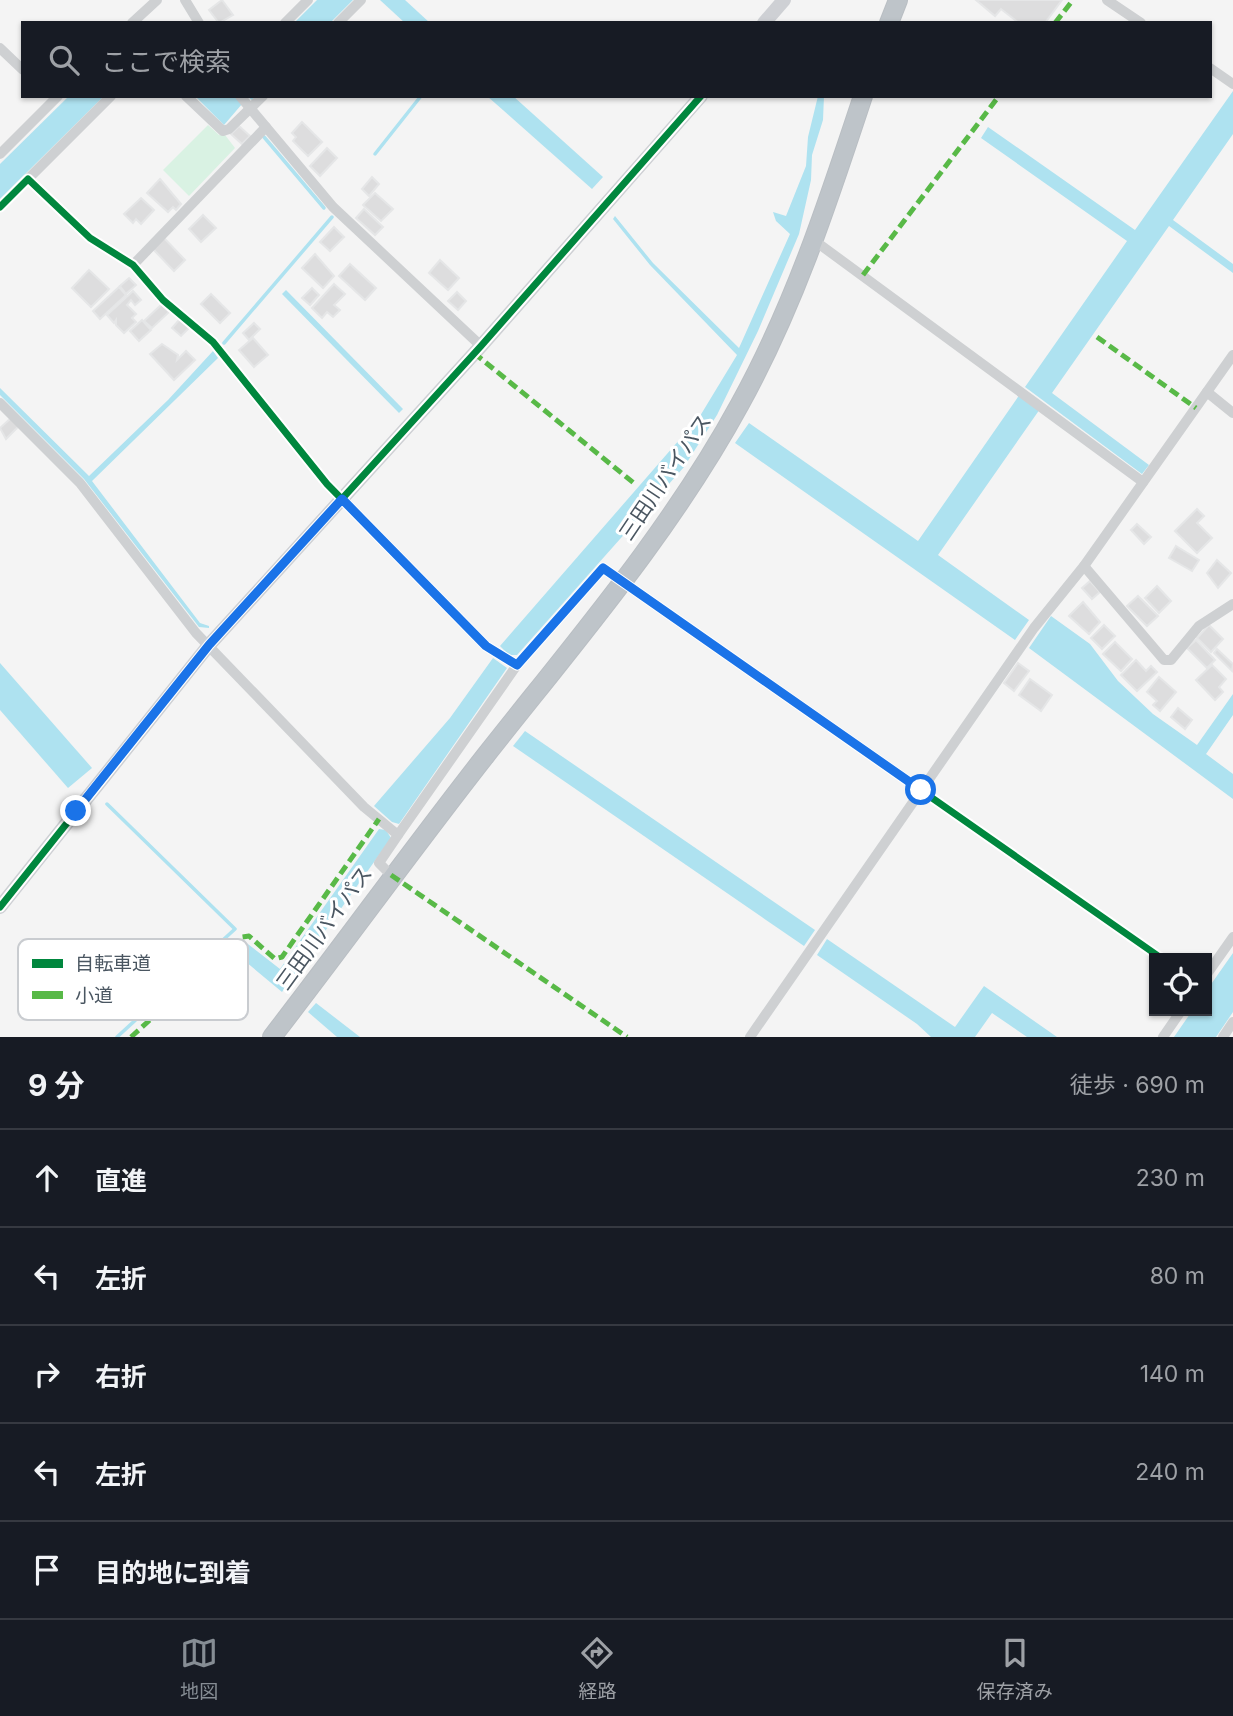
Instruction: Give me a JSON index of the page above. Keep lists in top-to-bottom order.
{
  "streets": {
    "highway": ["三田川バイパス"]
  },
  "legend": ["自転車道", "小道"],
  "page": {
    "search": "ここで検索",
    "heading": ["9 分", "徒歩 · 690 m"],
    "list": [
      ["直進", "230 m"],
      ["左折", "80 m"],
      ["右折", "140 m"],
      ["左折", "240 m"],
      "目的地に到着"
    ],
    "nav": ["地図", "経路", "保存済み"]
  }
}
